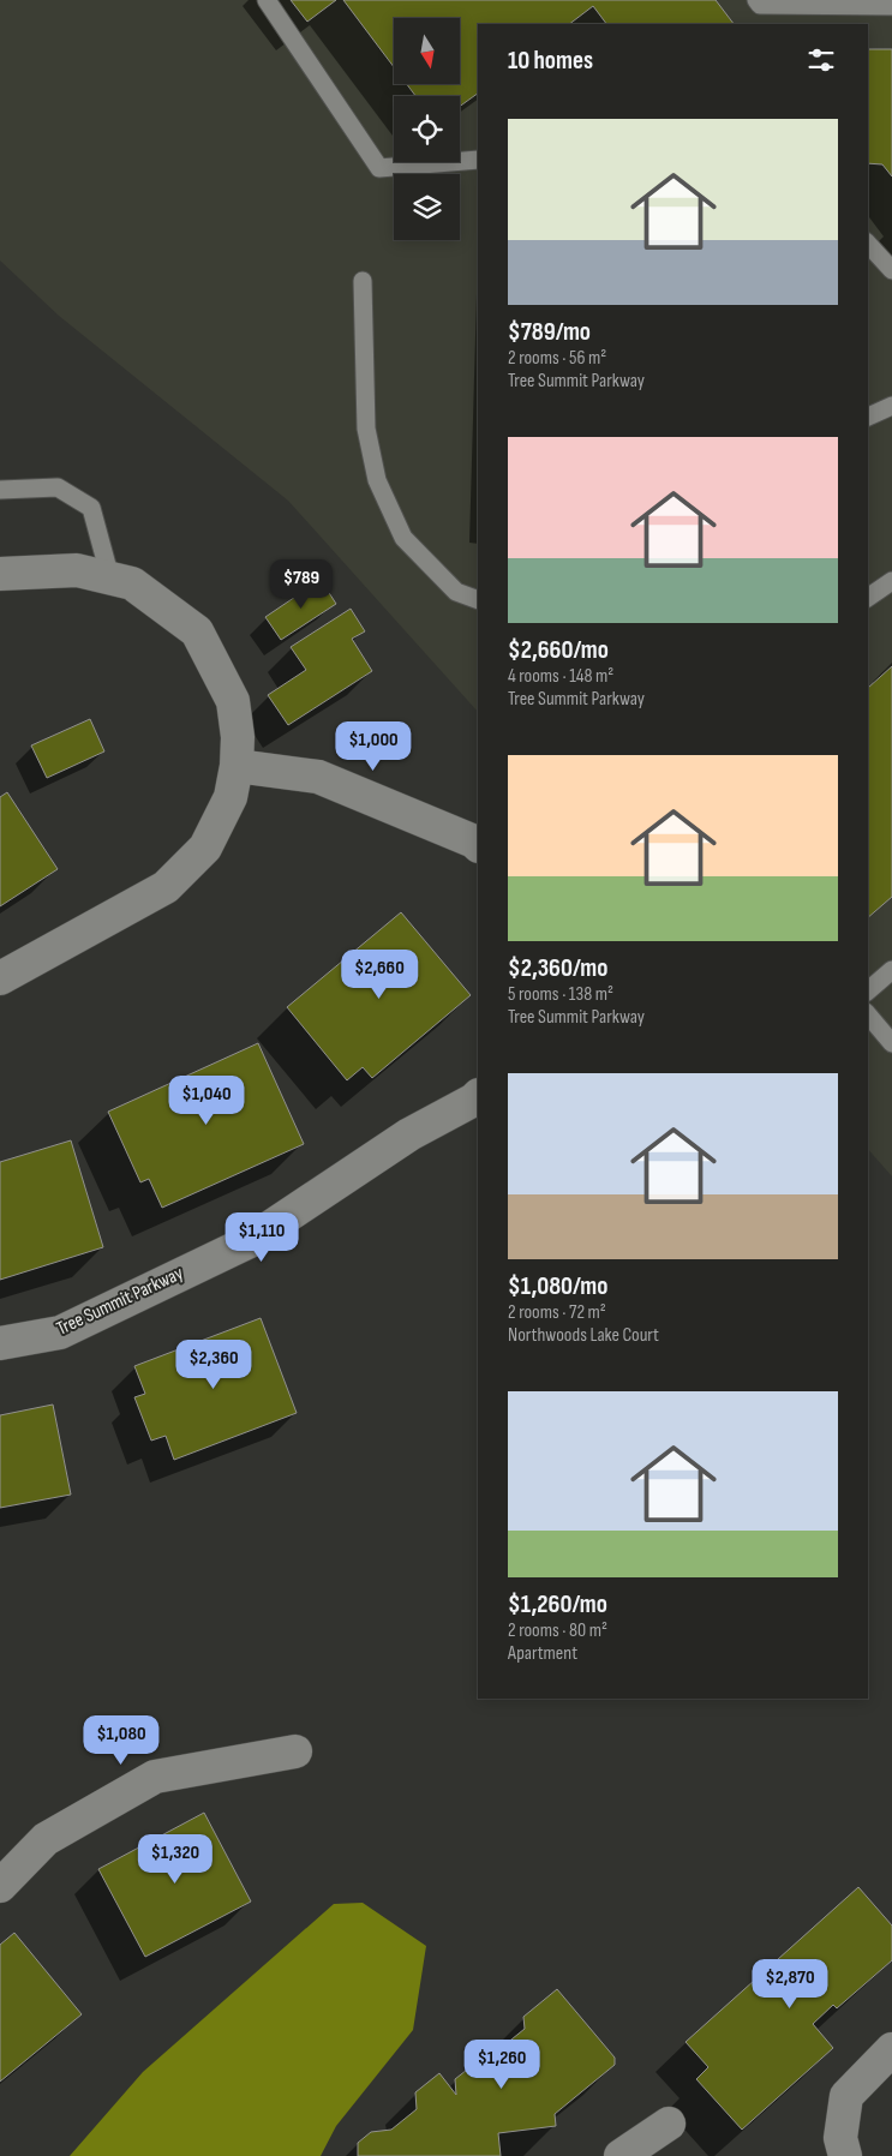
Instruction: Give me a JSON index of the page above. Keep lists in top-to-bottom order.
{
  "streets": {
    "street": ["Tree Summit Parkway"]
  },
  "north": "bottom",
  "page": {
    "heading": "10 homes",
    "list": [
      {
        "name": "$789/mo",
        "note": "2 rooms · 56 m² · Tree Summit Parkway"
      },
      {
        "name": "$2,660/mo",
        "note": "4 rooms · 148 m² · Tree Summit Parkway"
      },
      {
        "name": "$2,360/mo",
        "note": "5 rooms · 138 m² · Tree Summit Parkway"
      },
      {
        "name": "$1,080/mo",
        "note": "2 rooms · 72 m² · Northwoods Lake Court"
      },
      {
        "name": "$1,260/mo",
        "note": "2 rooms · 80 m² · Apartment"
      }
    ],
    "price": [
      "$789",
      "$1,000",
      "$2,660",
      "$1,040",
      "$1,110",
      "$2,360",
      "$1,080",
      "$1,320",
      "$2,870",
      "$1,260"
    ]
  }
}
